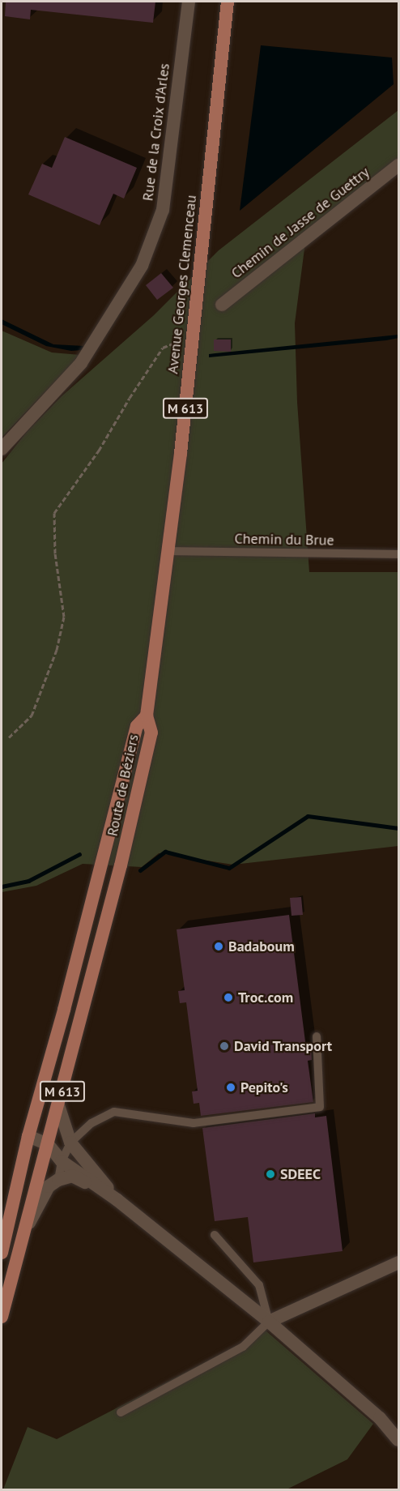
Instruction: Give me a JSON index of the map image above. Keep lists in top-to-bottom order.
{
  "streets": {
    "main road": ["Avenue Georges Clemenceau", "M 613", "Route de Béziers"],
    "street": ["Rue de la Croix d'Arles", "Chemin de Jasse de Guettry"],
    "lane": ["Chemin du Brue"]
  },
  "crossings": [
    ["Avenue Georges Clemenceau", "M 613"],
    ["Avenue Georges Clemenceau", "Chemin du Brue"],
    ["Avenue Georges Clemenceau", "Route de Béziers"]
  ],
  "places": [
    "Badaboum",
    "Troc.com",
    "David Transport",
    "Pepito's",
    "SDEEC"
  ]
}
